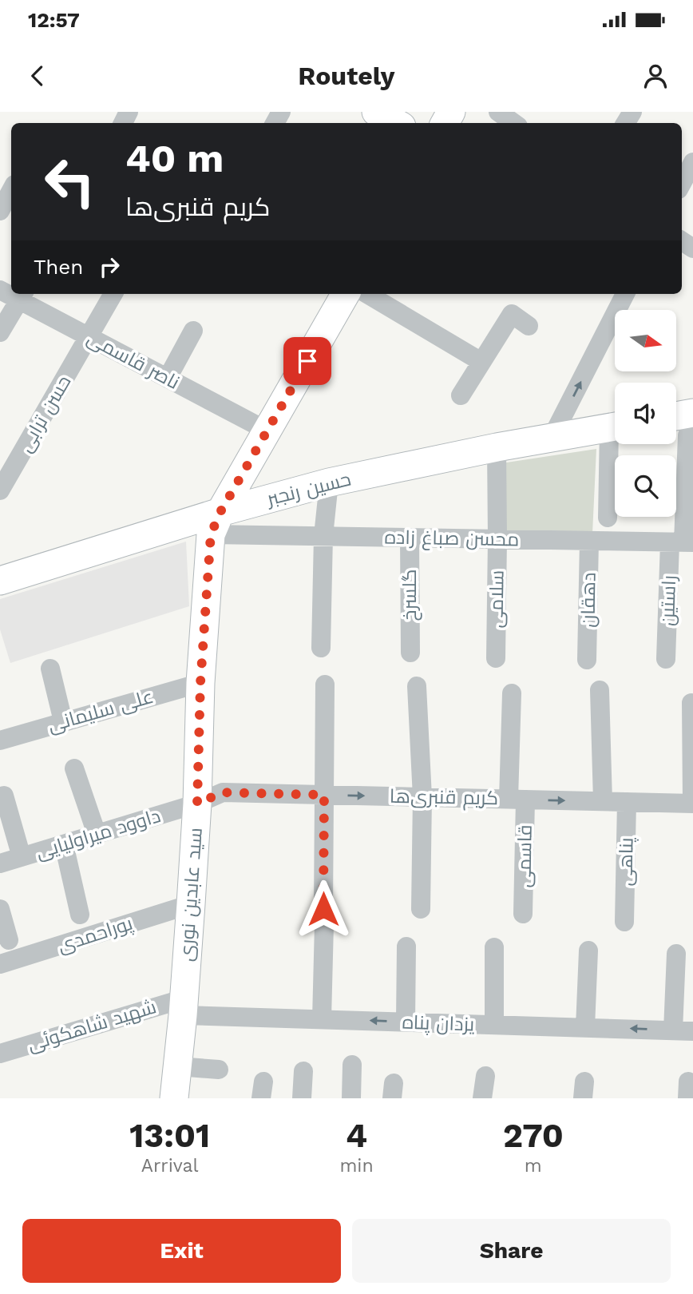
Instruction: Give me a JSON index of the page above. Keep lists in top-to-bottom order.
{
  "streets": {
    "main road": ["حسین رنجبر", "سید عابدین نوری"],
    "street": [
      "ناصر قاسمی",
      "حسن ترابی",
      "محسن صباغ زاده",
      "گلسرخ",
      "سلامی",
      "دهقان",
      "راستین",
      "علی سلیمانی",
      "کریم قنبری‌ها",
      "داوود میراولیایی",
      "قاسمی",
      "پناهی",
      "پوراحمدی",
      "یزدان پناه",
      "شهید شاهکوئی"
    ]
  },
  "crossings": [
    ["ناصر قاسمی", "حسن ترابی"],
    ["ناصر قاسمی", "سید عابدین نوری"],
    ["حسین رنجبر", "محسن صباغ زاده"],
    ["حسین رنجبر", "سلامی"],
    ["حسین رنجبر", "سید عابدین نوری"],
    ["محسن صباغ زاده", "گلسرخ"],
    ["محسن صباغ زاده", "سلامی"],
    ["محسن صباغ زاده", "دهقان"],
    ["محسن صباغ زاده", "راستین"],
    ["محسن صباغ زاده", "سید عابدین نوری"],
    ["علی سلیمانی", "سید عابدین نوری"],
    ["کریم قنبری‌ها", "داوود میراولیایی"],
    ["کریم قنبری‌ها", "قاسمی"],
    ["کریم قنبری‌ها", "پناهی"],
    ["کریم قنبری‌ها", "سید عابدین نوری"],
    ["داوود میراولیایی", "سید عابدین نوری"],
    ["سید عابدین نوری", "پوراحمدی"],
    ["سید عابدین نوری", "یزدان پناه"],
    ["سید عابدین نوری", "شهید شاهکوئی"],
    ["یزدان پناه", "شهید شاهکوئی"]
  ],
  "one_way": ["کریم قنبری‌ها", "یزدان پناه"],
  "north": "right",
  "page": {
    "status": "12:57",
    "header": "Routely",
    "turn": ["40 m", "کریم قنبری‌ها"],
    "then": "Then",
    "eta": [
      "13:01",
      "Arrival",
      "4",
      "min",
      "270",
      "m"
    ],
    "buttons": ["Exit", "Share"]
  }
}
